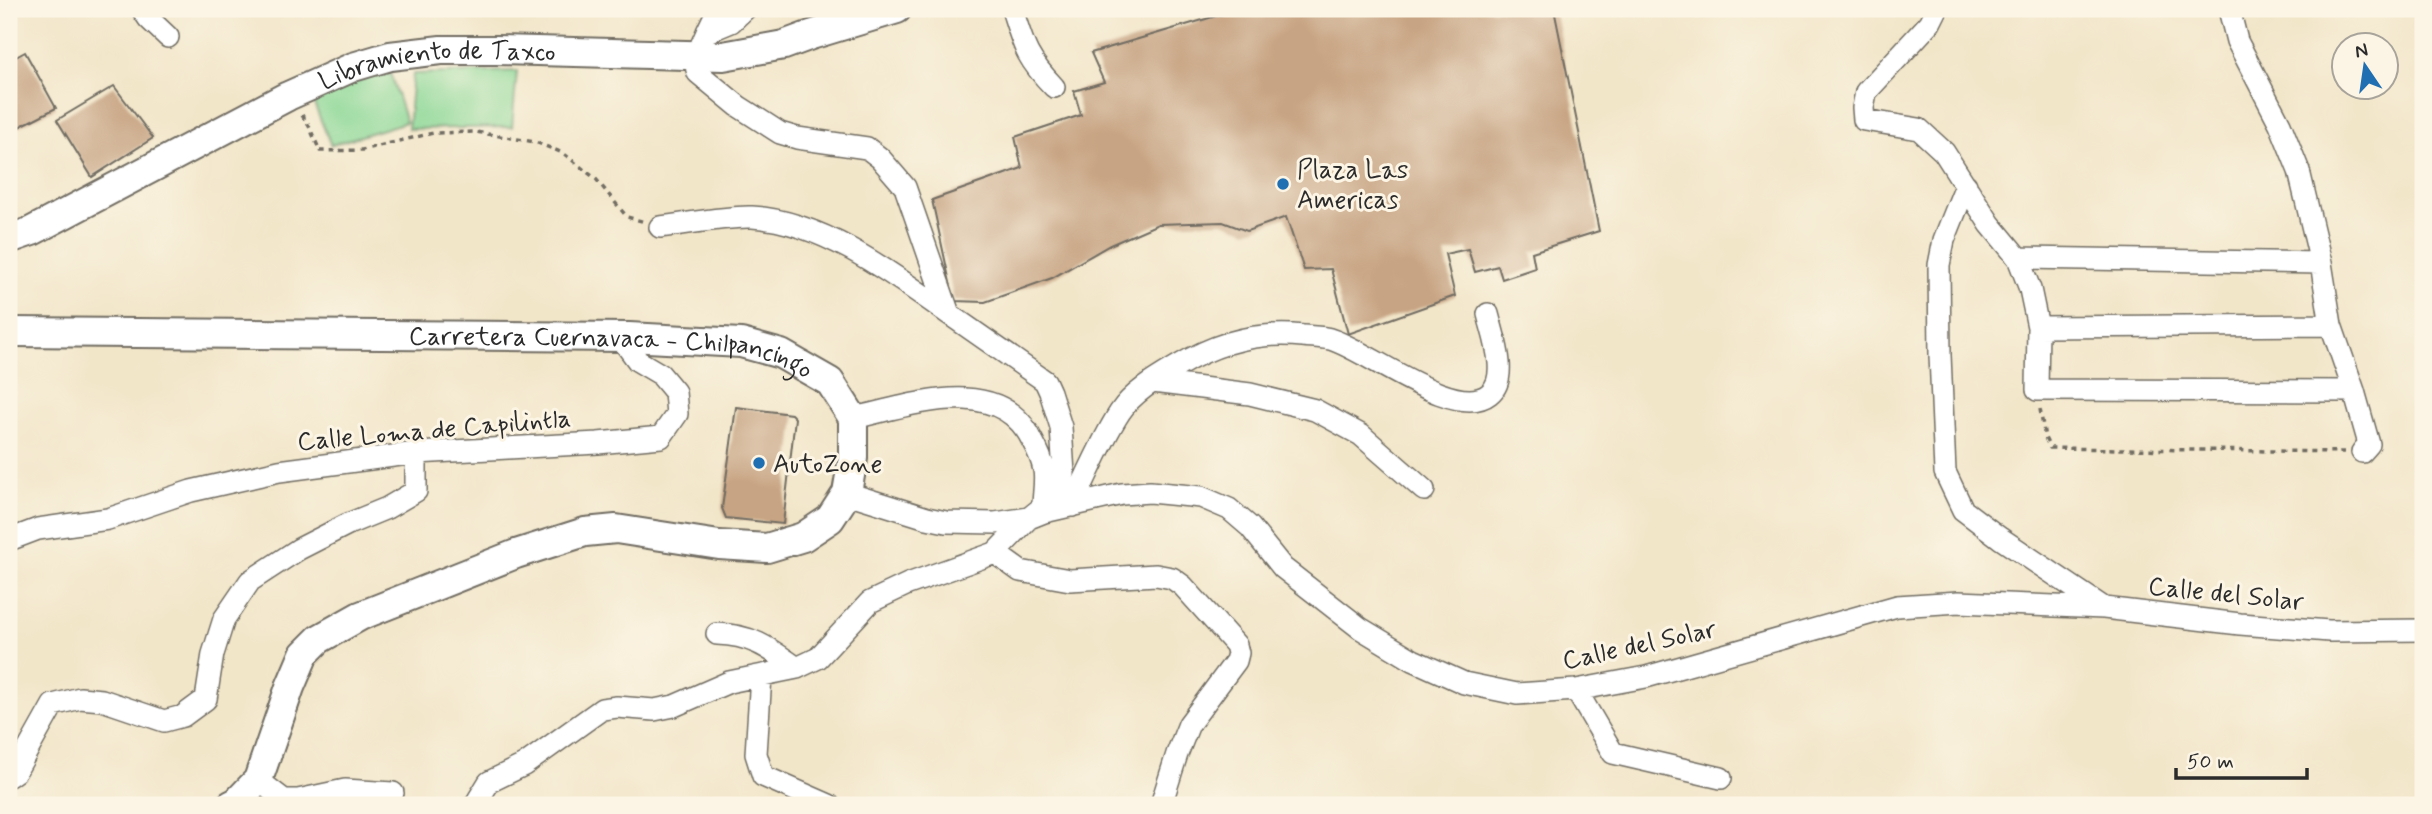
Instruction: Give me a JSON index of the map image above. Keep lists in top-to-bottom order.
{
  "streets": {
    "main road": ["Libramiento de Taxco", "Carretera Cuernavaca - Chilpancingo"],
    "street": ["Calle Loma de Capilintla", "Calle del Solar"]
  },
  "crossings": [
    ["Carretera Cuernavaca - Chilpancingo", "Calle Loma de Capilintla"]
  ],
  "places": ["Plaza Las Americas", "AutoZone"],
  "scale_bar": "50 m",
  "north": "top"
}
